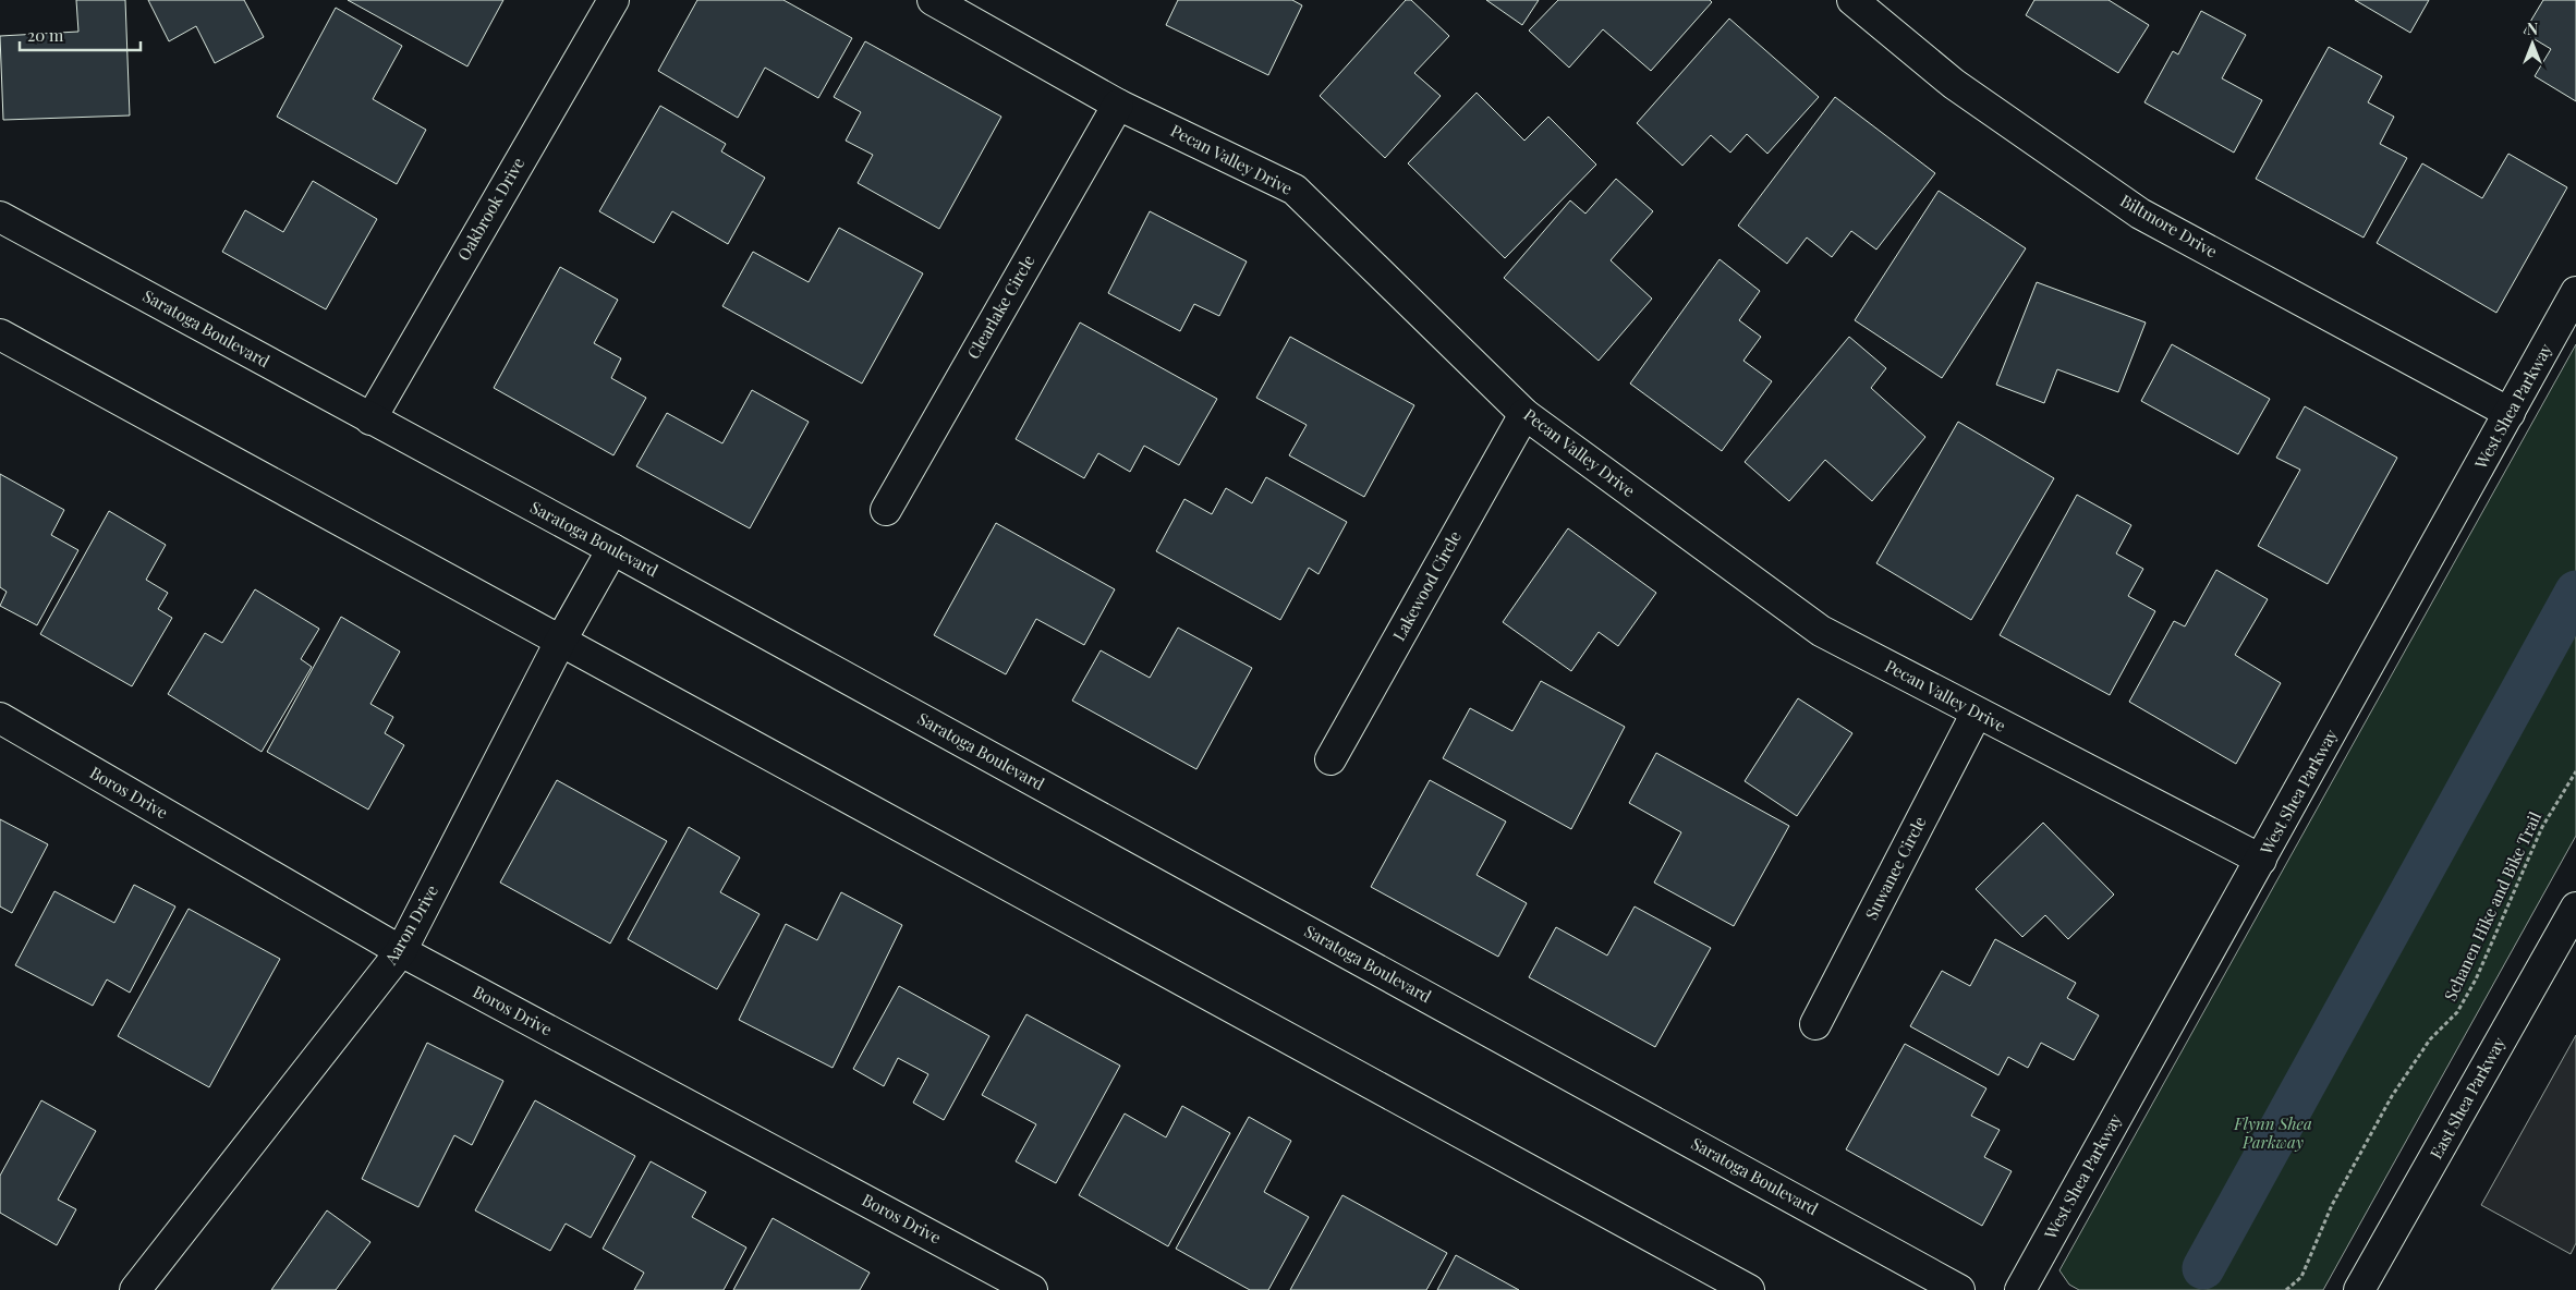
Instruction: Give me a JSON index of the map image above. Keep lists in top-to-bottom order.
{
  "streets": {
    "street": [
      "Pecan Valley Drive",
      "Oakbrook Drive",
      "Biltmore Drive",
      "Clearlake Circle",
      "Saratoga Boulevard",
      "West Shea Parkway",
      "Lakewood Circle",
      "Boros Drive",
      "Suwanee Circle",
      "Aaron Drive",
      "East Shea Parkway"
    ],
    "path": ["Schanen Hike and Bike Trail"]
  },
  "crossings": [
    ["Pecan Valley Drive", "Clearlake Circle"],
    ["Pecan Valley Drive", "West Shea Parkway"],
    ["Pecan Valley Drive", "Lakewood Circle"],
    ["Pecan Valley Drive", "Suwanee Circle"],
    ["Oakbrook Drive", "Saratoga Boulevard"],
    ["Biltmore Drive", "West Shea Parkway"],
    ["Saratoga Boulevard", "Aaron Drive"],
    ["Boros Drive", "Aaron Drive"]
  ],
  "parks": ["Flynn Shea Parkway"],
  "scale_bar": "20 m",
  "north": "top"
}
